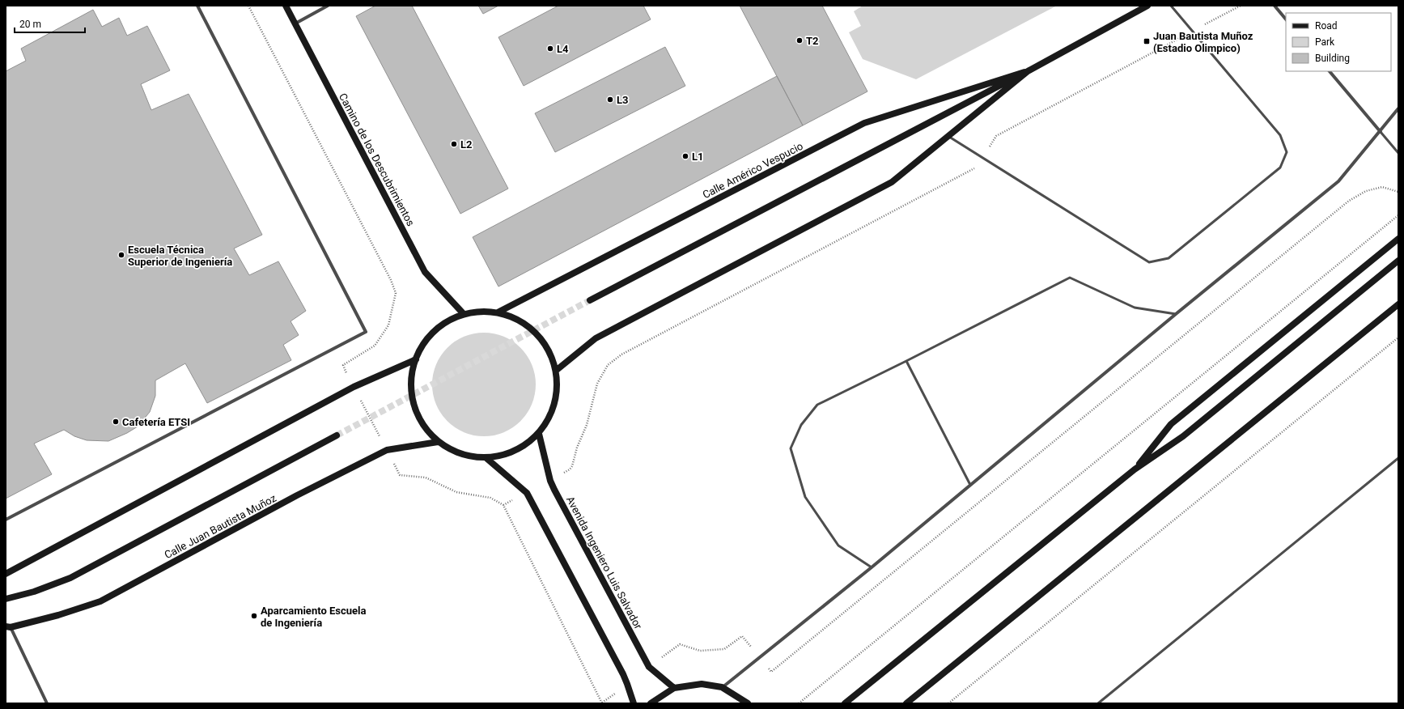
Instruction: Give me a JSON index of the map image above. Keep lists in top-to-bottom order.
{
  "streets": {
    "street": [
      "Camino de los Descubrimientos",
      "Calle Américo Vespucio",
      "Calle Juan Bautista Muñoz",
      "Avenida Ingeniero Luis Salvador"
    ]
  },
  "places": {
    "other": [
      "T2",
      "L4",
      "L3",
      "L2",
      "L1",
      "Escuela Técnica Superior de Ingeniería",
      "Cafetería ETSI",
      "Aparcamiento Escuela de Ingeniería"
    ],
    "transit": ["Juan Bautista Muñoz (Estadio Olimpico)"]
  },
  "legend": ["Road", "Park", "Building"],
  "scale_bar": "20 m"
}
